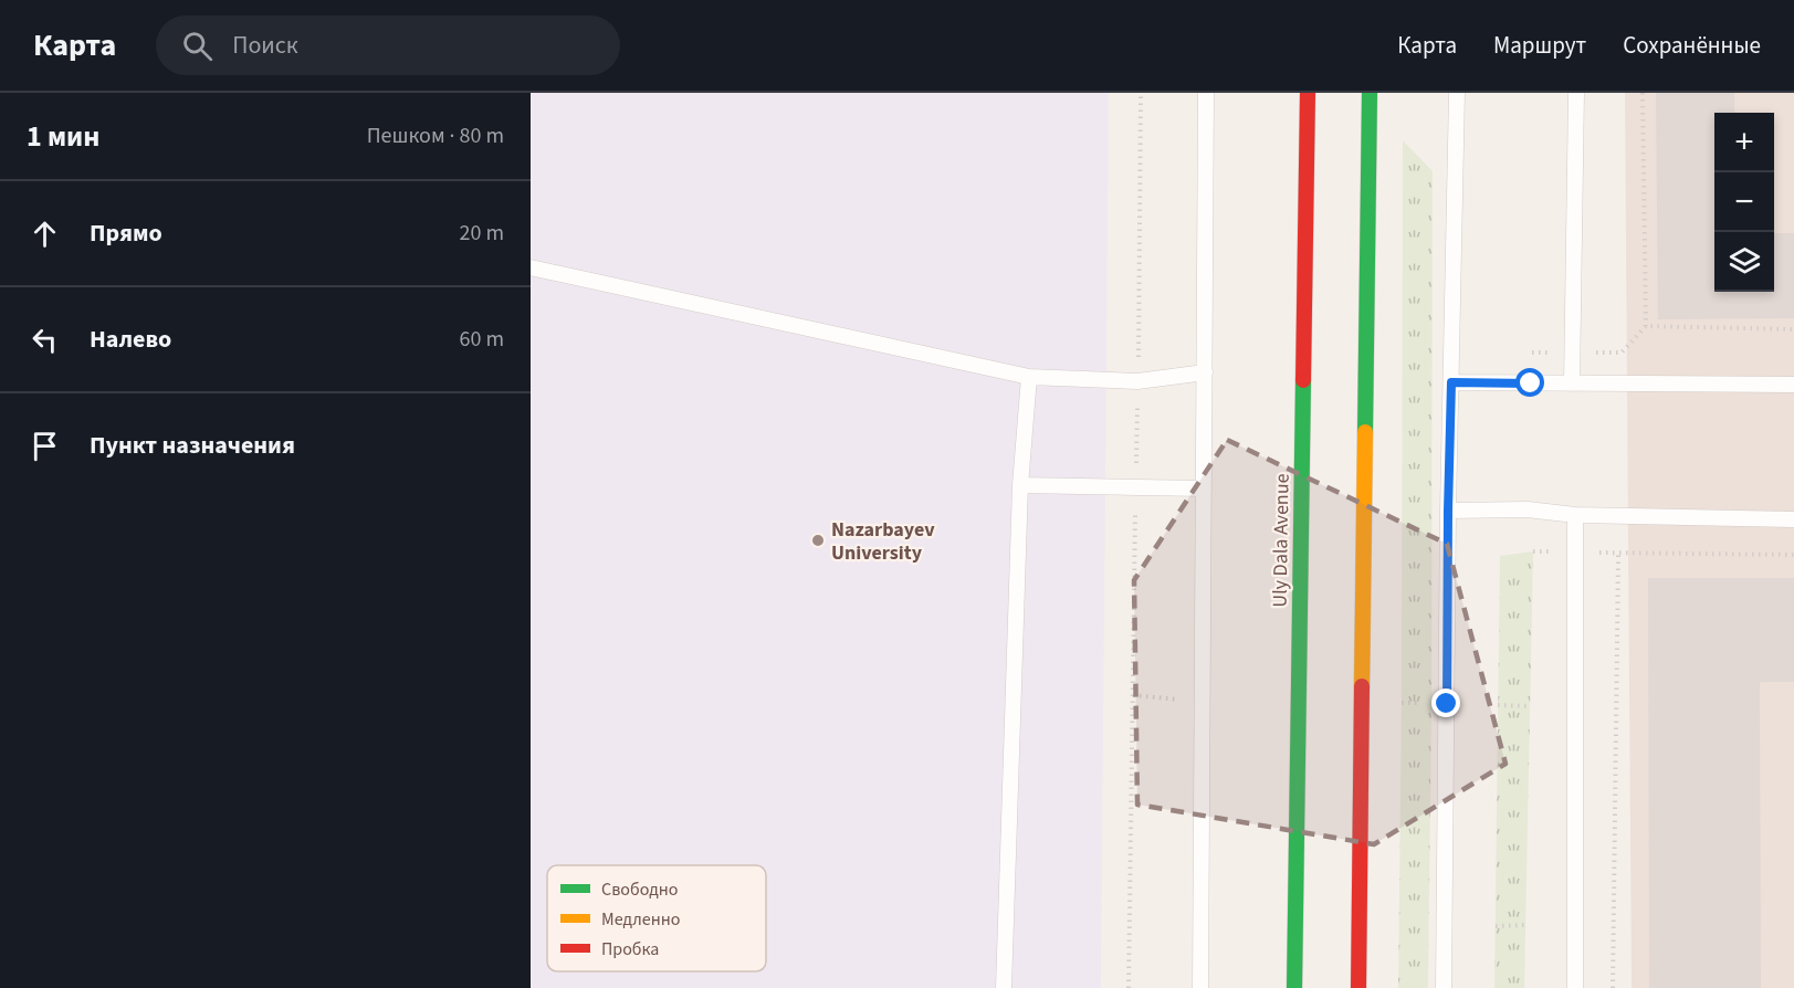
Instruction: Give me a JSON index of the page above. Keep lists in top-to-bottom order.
{
  "streets": {
    "main road": ["Uly Dala Avenue"]
  },
  "places": ["Nazarbayev University"],
  "legend": ["Свободно", "Медленно", "Пробка"],
  "page": {
    "header": "Карта",
    "search": "Поиск",
    "nav": ["Карта", "Маршрут", "Сохранённые"],
    "heading": ["1 мин", "Пешком · 80 m"],
    "map_buttons": ["+", "−"],
    "list": [
      ["Прямо", "20 m"],
      ["Налево", "60 m"],
      "Пункт назначения"
    ]
  }
}
